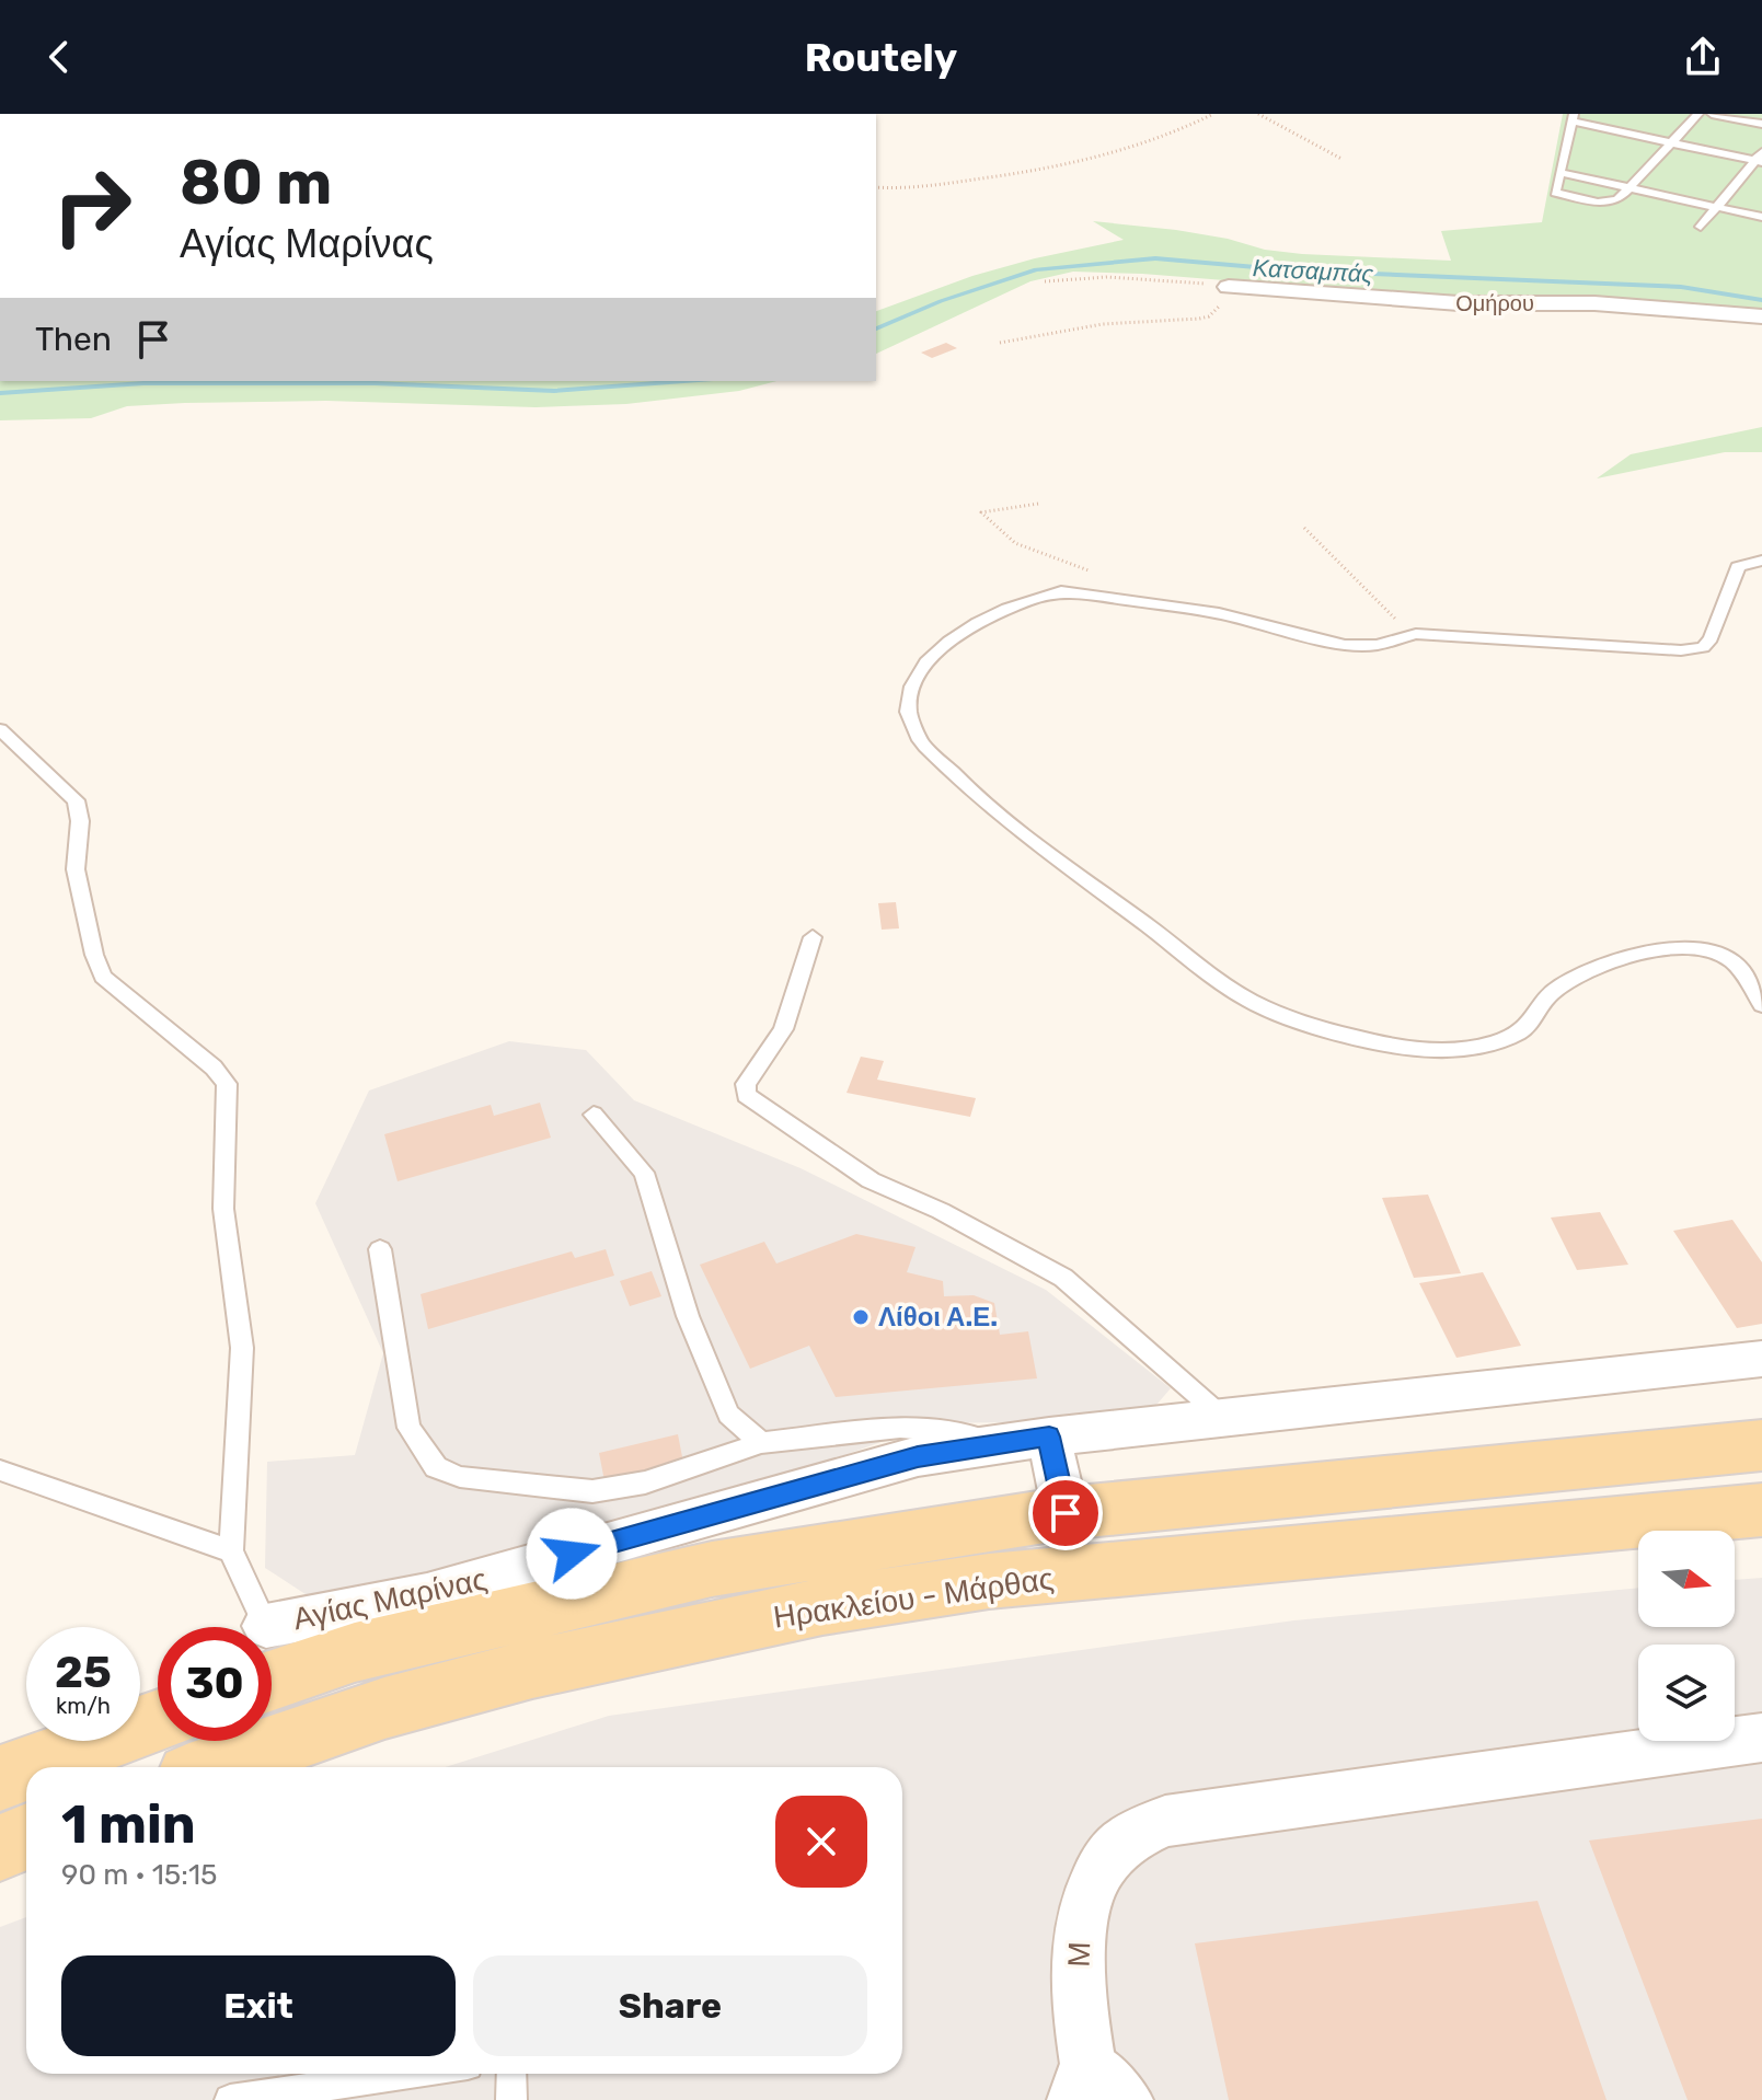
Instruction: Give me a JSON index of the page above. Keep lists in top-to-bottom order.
{
  "streets": {
    "main road": ["Ηρακλείου - Μάρθας"],
    "street": ["Ομήρου", "Αγίας Μαρίνας", "Μ"]
  },
  "water": ["Κατσαμπάς"],
  "places": ["Λίθοι Α.Ε."],
  "north": "right",
  "page": {
    "header": "Routely",
    "turn": ["80 m", "Αγίας Μαρίνας"],
    "then": "Then",
    "speed": "25 km/h",
    "limit": "30",
    "heading": ["1 min", "90 m · 15:15"],
    "buttons": ["Exit", "Share"]
  }
}
